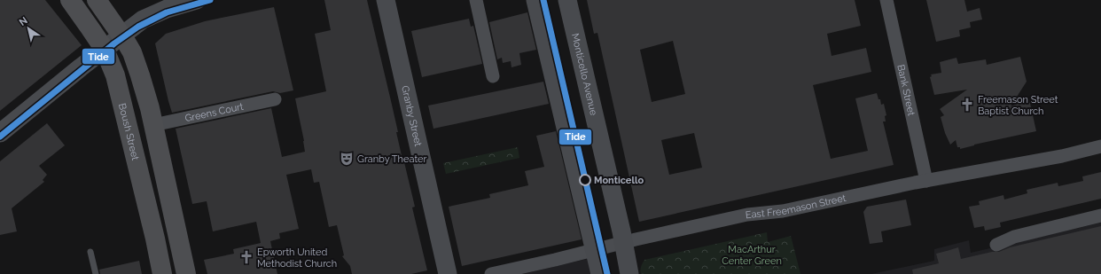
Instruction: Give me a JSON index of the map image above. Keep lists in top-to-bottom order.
{
  "streets": {
    "main road": ["Monticello Avenue", "Granby Street", "Boush Street"],
    "street": ["Bank Street", "Greens Court", "East Freemason Street"]
  },
  "crossings": [
    ["Monticello Avenue", "East Freemason Street"],
    ["Bank Street", "East Freemason Street"]
  ],
  "parks": ["MacArthur Center Green"],
  "places": {
    "church": ["Freemason Street Baptist Church", "Epworth United Methodist Church"],
    "theatre": ["Granby Theater"],
    "other": ["Monticello"]
  },
  "lines": ["transit line Tide"],
  "north": "top left"
}
